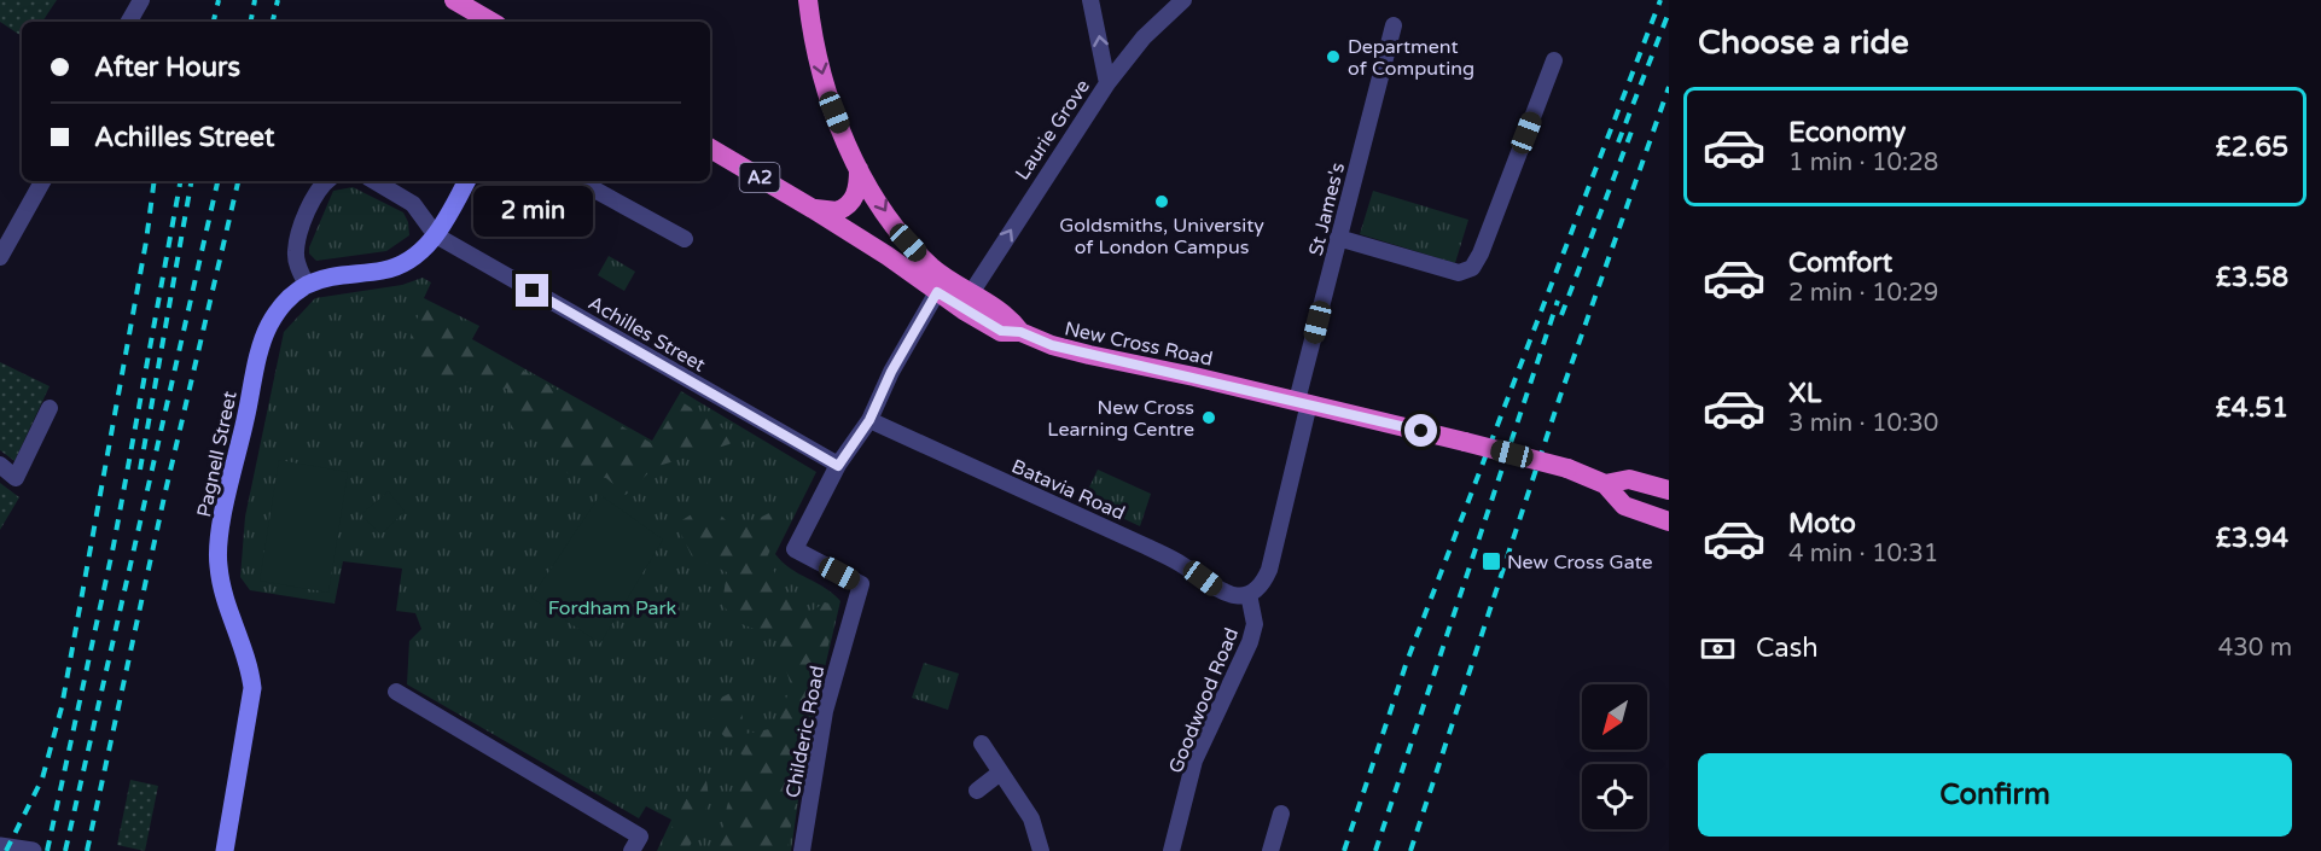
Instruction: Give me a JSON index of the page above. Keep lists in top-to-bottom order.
{
  "streets": {
    "highway": ["A2", "New Cross Road"],
    "main road": ["Pagnell Street"],
    "street": [
      "Laurie Grove",
      "St James's",
      "Achilles Street",
      "Batavia Road",
      "Goodwood Road",
      "Childeric Road"
    ]
  },
  "crossings": [
    ["Laurie Grove", "A2"],
    ["A2", "New Cross Road"],
    ["St James's", "New Cross Road"],
    ["Achilles Street", "Pagnell Street"],
    ["Achilles Street", "Childeric Road"],
    ["New Cross Road", "Childeric Road"],
    ["Batavia Road", "Goodwood Road"],
    ["Batavia Road", "Childeric Road"]
  ],
  "one_way": ["Laurie Grove"],
  "parks": ["Fordham Park"],
  "places": {
    "other": ["Department of Computing", "Goldsmiths, University of London Campus", "New Cross Learning Centre"],
    "transit": ["New Cross Gate"]
  },
  "north": "bottom left",
  "page": {
    "heading": "Choose a ride",
    "banner": ["After Hours", "Achilles Street"],
    "list": [
      {
        "name": "Economy",
        "note": "1 min · 10:28",
        "value": "£2.65"
      },
      {
        "name": "Comfort",
        "note": "2 min · 10:29",
        "value": "£3.58"
      },
      {
        "name": "XL",
        "note": "3 min · 10:30",
        "value": "£4.51"
      },
      {
        "name": "Moto",
        "note": "4 min · 10:31",
        "value": "£3.94"
      }
    ],
    "bubble": "2 min",
    "pay": ["Cash", "430 m"],
    "buttons": "Confirm"
  }
}
